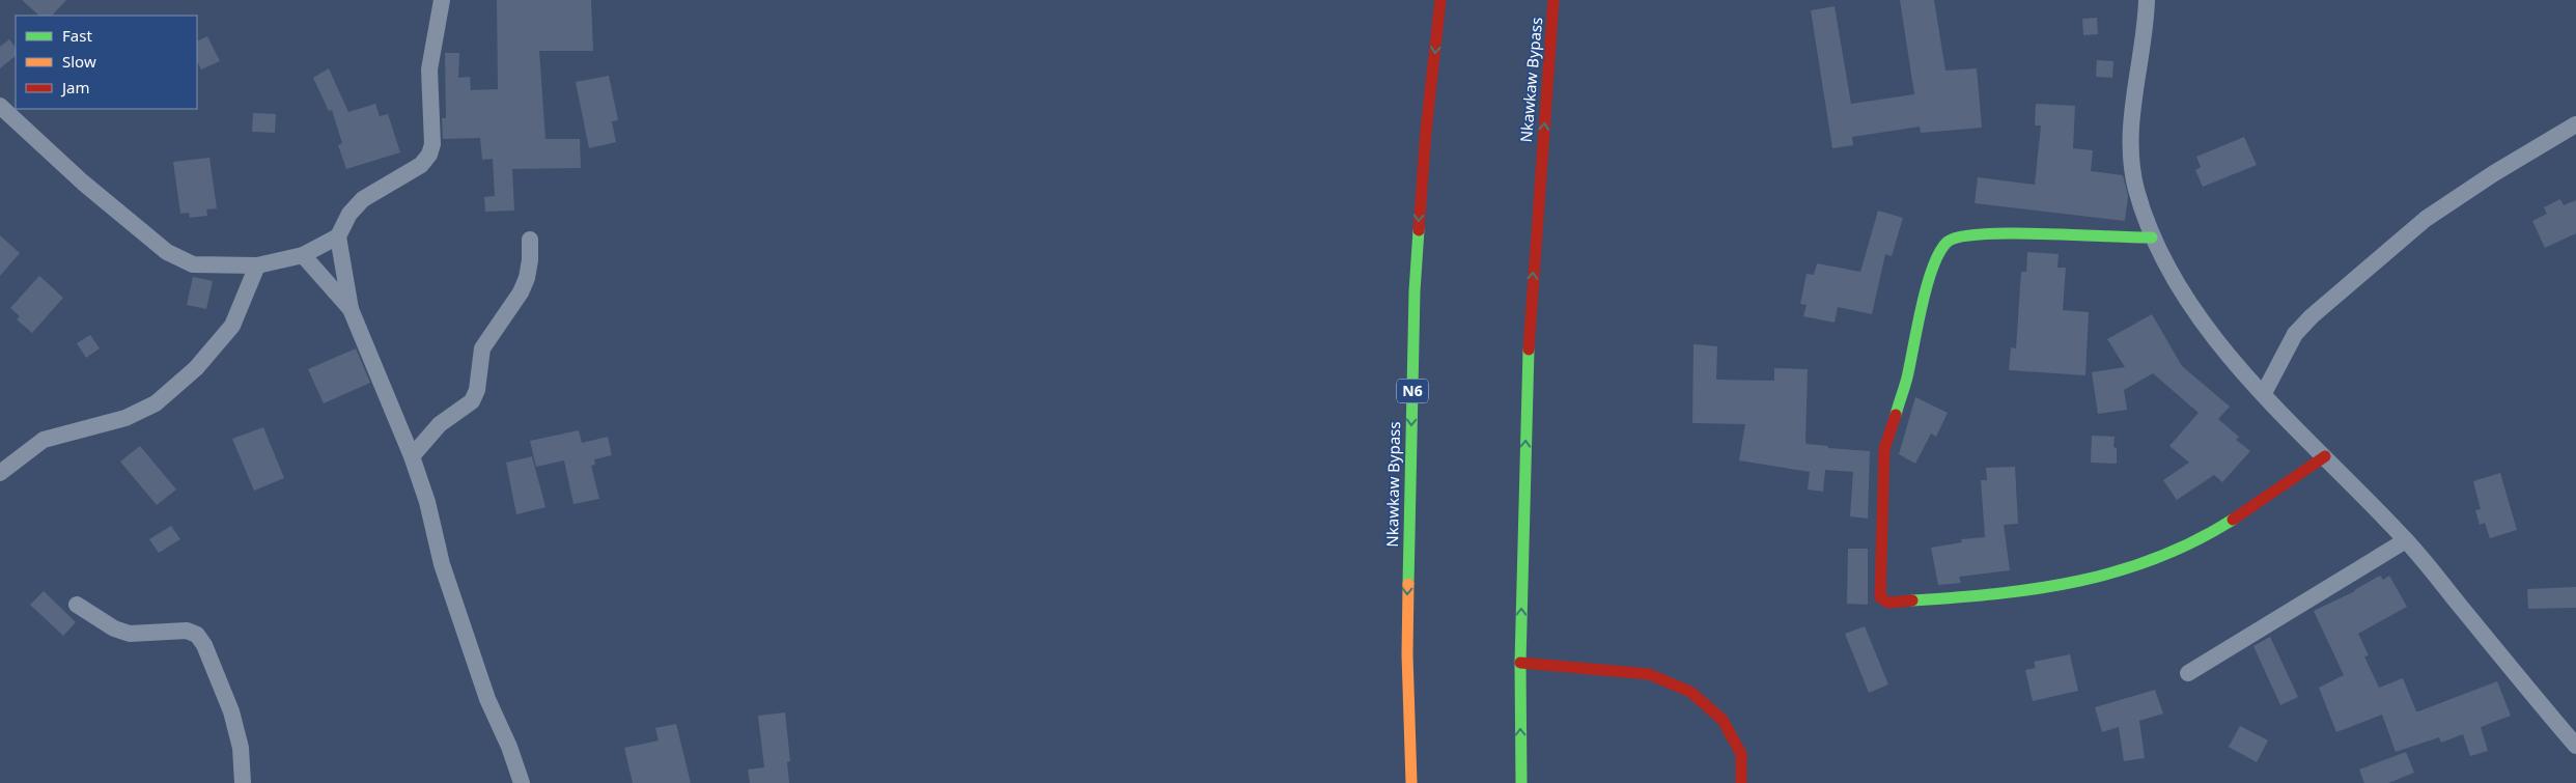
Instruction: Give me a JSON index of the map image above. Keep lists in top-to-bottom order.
{
  "streets": {
    "main road": ["Nkawkaw Bypass", "N6"]
  },
  "legend": ["Fast", "Slow", "Jam"]
}
